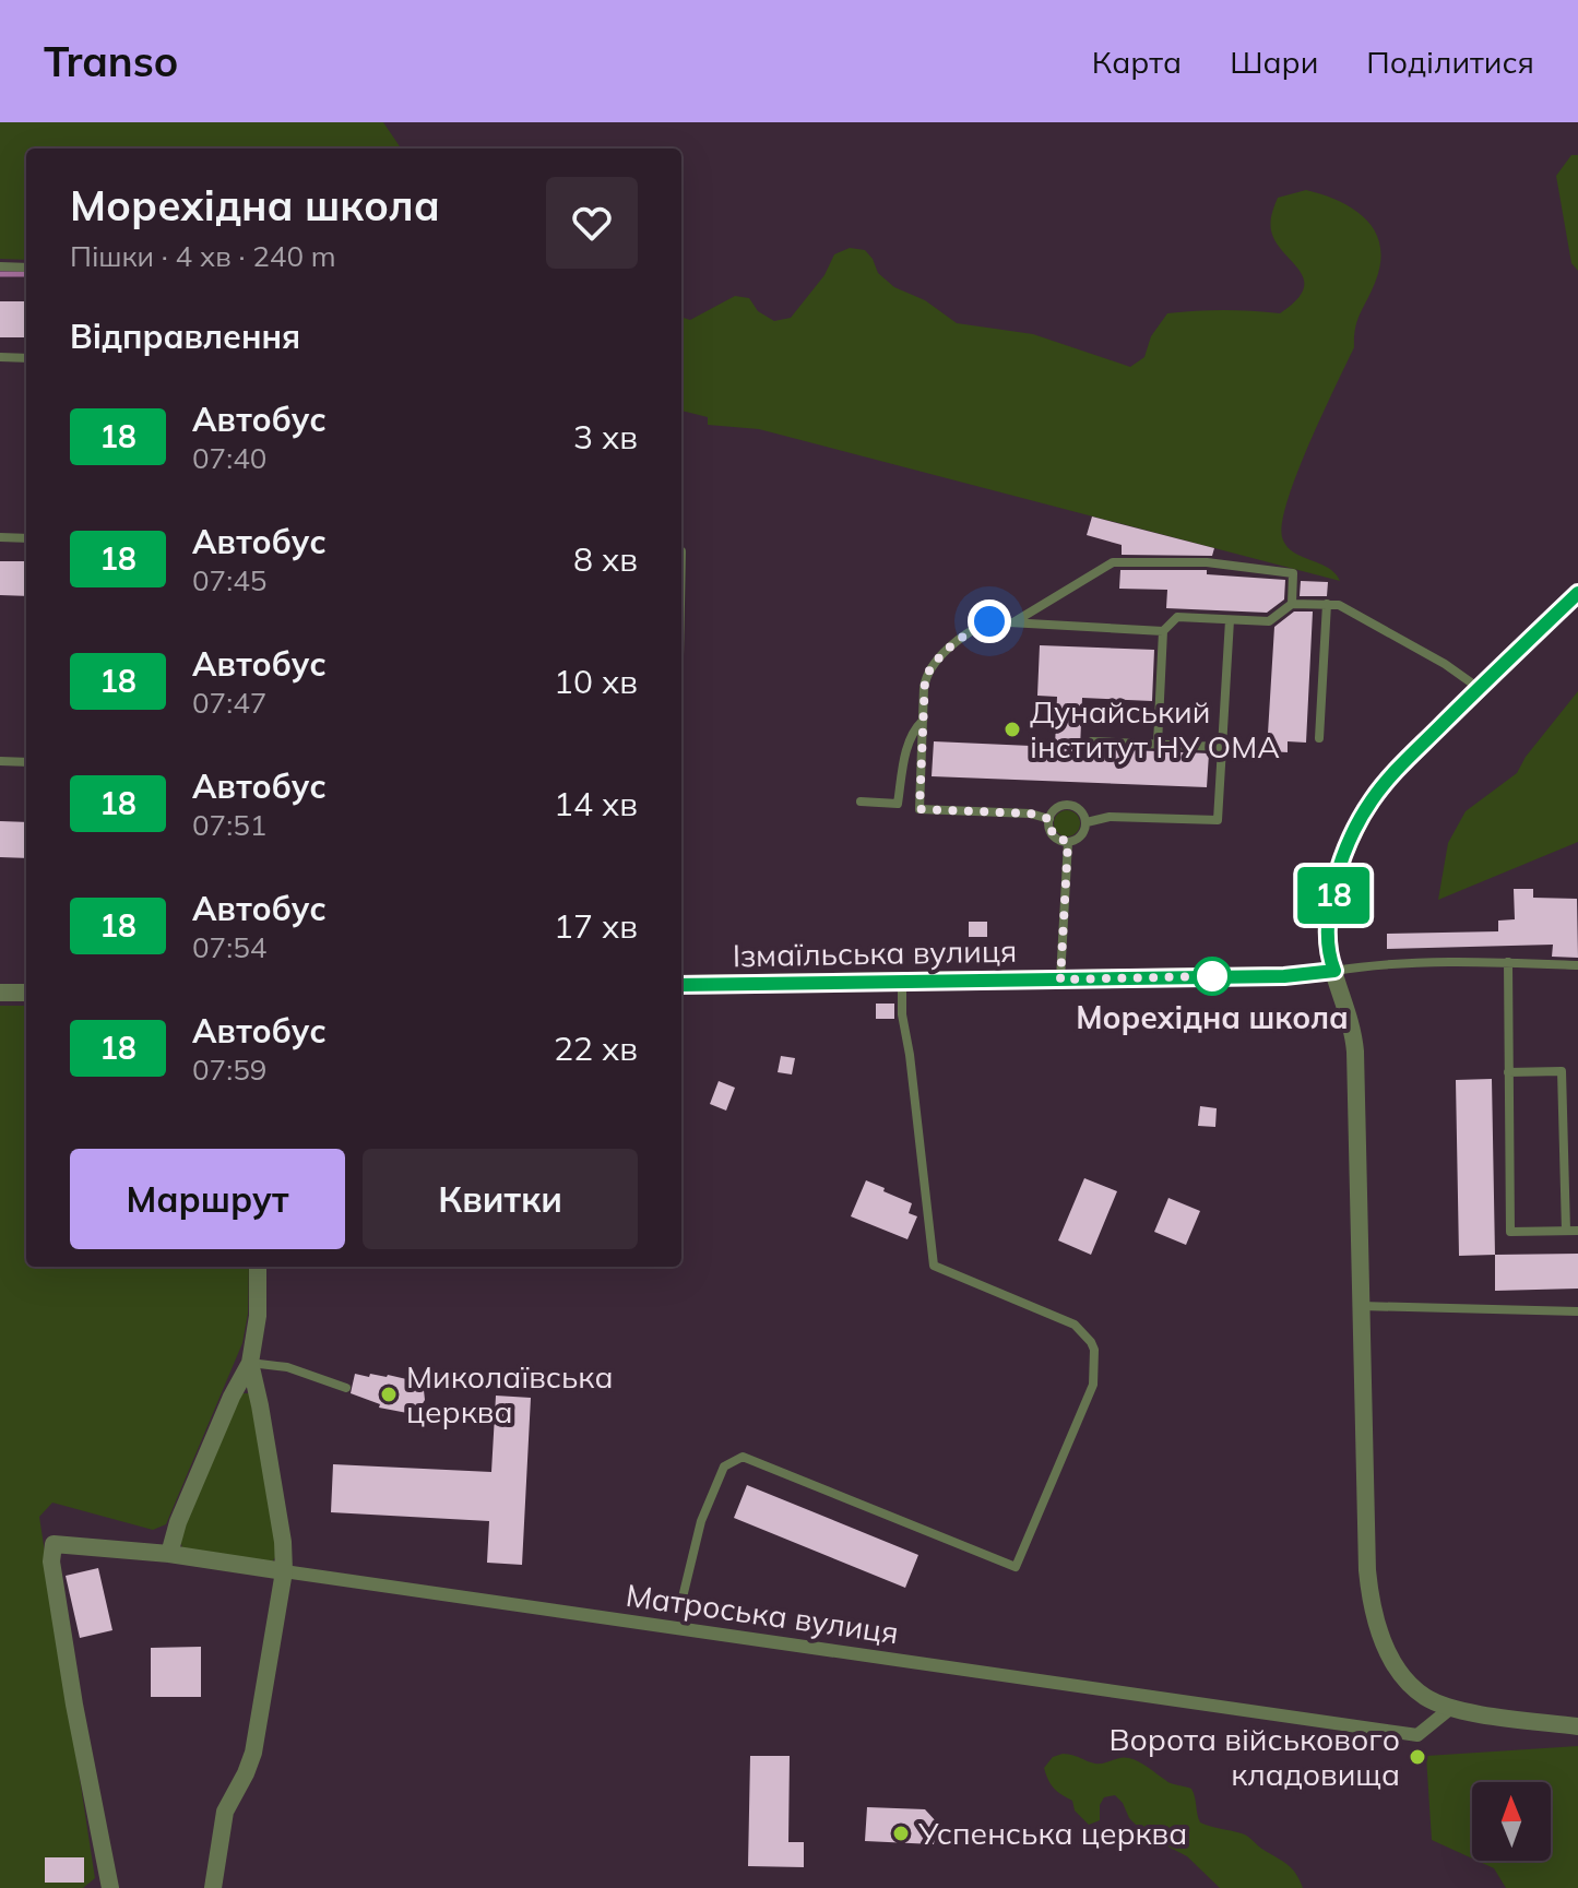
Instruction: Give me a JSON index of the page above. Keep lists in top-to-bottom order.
{
  "streets": {
    "street": ["Ізмаїльська вулиця", "Матроська вулиця"]
  },
  "places": [
    "Дунайський інститут НУ ОМА",
    "Морехідна школа",
    "Миколаївська церква",
    "Ворота військового кладовища",
    "Успенська церква"
  ],
  "lines": ["bus line 18"],
  "north": "top",
  "page": {
    "header": "Transo",
    "nav": ["Карта", "Шари", "Поділитися"],
    "on_map": "18",
    "heading": [
      ["Морехідна школа", "Пішки · 4 хв · 240 m"],
      "Відправлення"
    ],
    "list": [
      {
        "mark": "18",
        "name": "Автобус",
        "note": "07:40",
        "value": "3 хв"
      },
      {
        "mark": "18",
        "name": "Автобус",
        "note": "07:45",
        "value": "8 хв"
      },
      {
        "mark": "18",
        "name": "Автобус",
        "note": "07:47",
        "value": "10 хв"
      },
      {
        "mark": "18",
        "name": "Автобус",
        "note": "07:51",
        "value": "14 хв"
      },
      {
        "mark": "18",
        "name": "Автобус",
        "note": "07:54",
        "value": "17 хв"
      },
      {
        "mark": "18",
        "name": "Автобус",
        "note": "07:59",
        "value": "22 хв"
      }
    ],
    "buttons": ["Маршрут", "Квитки"]
  }
}
